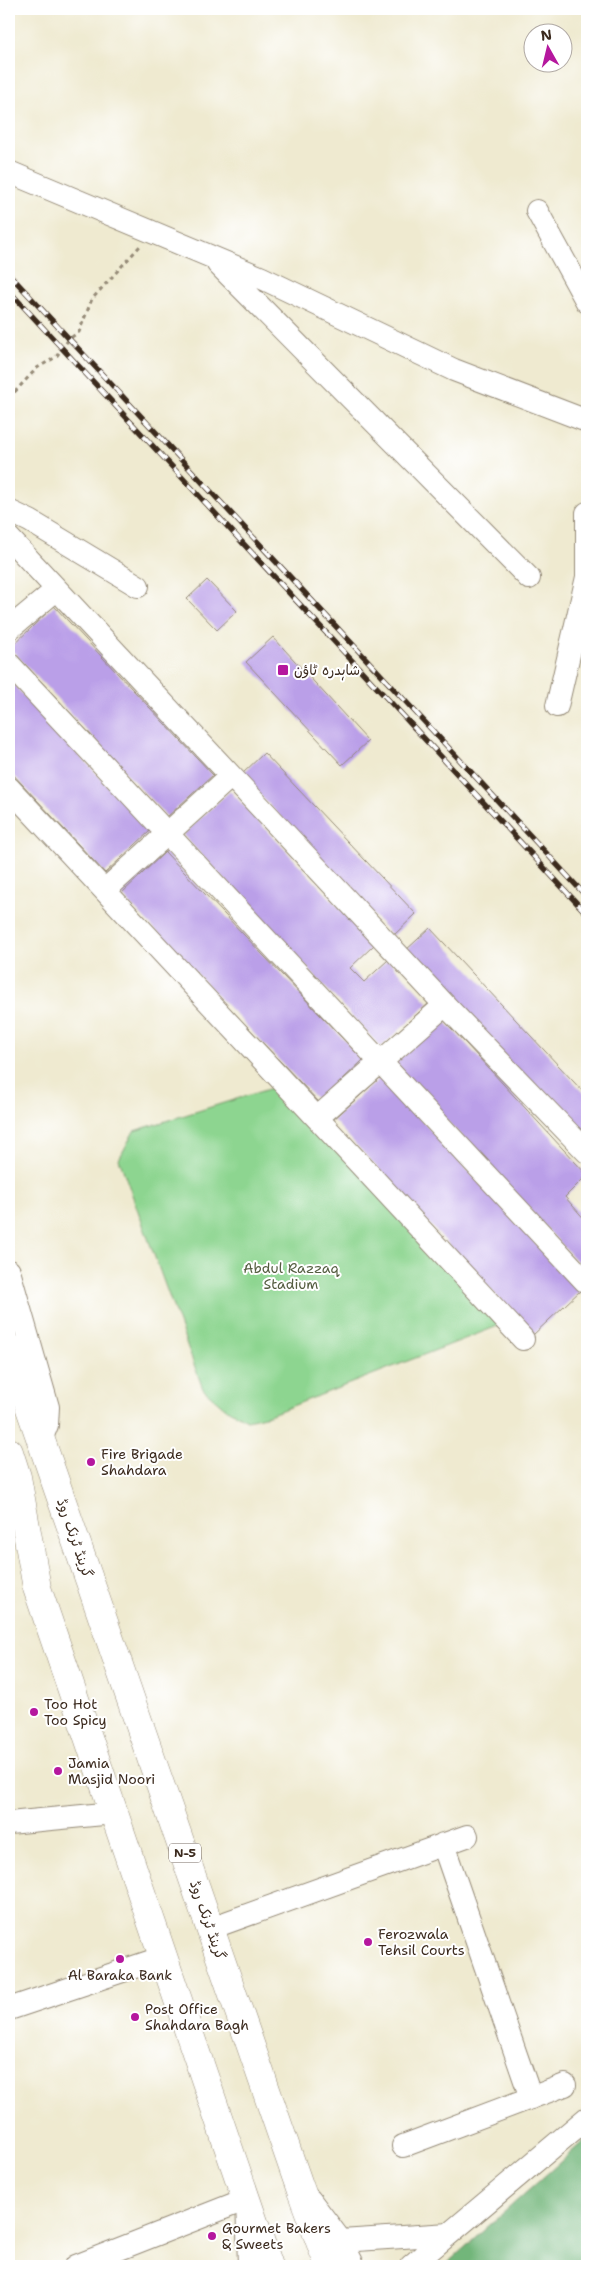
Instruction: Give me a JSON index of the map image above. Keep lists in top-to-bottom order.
{
  "streets": {
    "highway": ["گرینڈ ٹرنک روڈ", "N-5"]
  },
  "parks": ["Abdul Razzaq Stadium"],
  "places": {
    "transit": ["شاہدرہ ٹاؤن"],
    "other": [
      "Fire Brigade Shahdara",
      "Too Hot Too Spicy",
      "Jamia Masjid Noori",
      "Ferozwala Tehsil Courts",
      "Al Baraka Bank",
      "Post Office Shahdara Bagh",
      "Gourmet Bakers & Sweets"
    ]
  },
  "north": "top"
}
